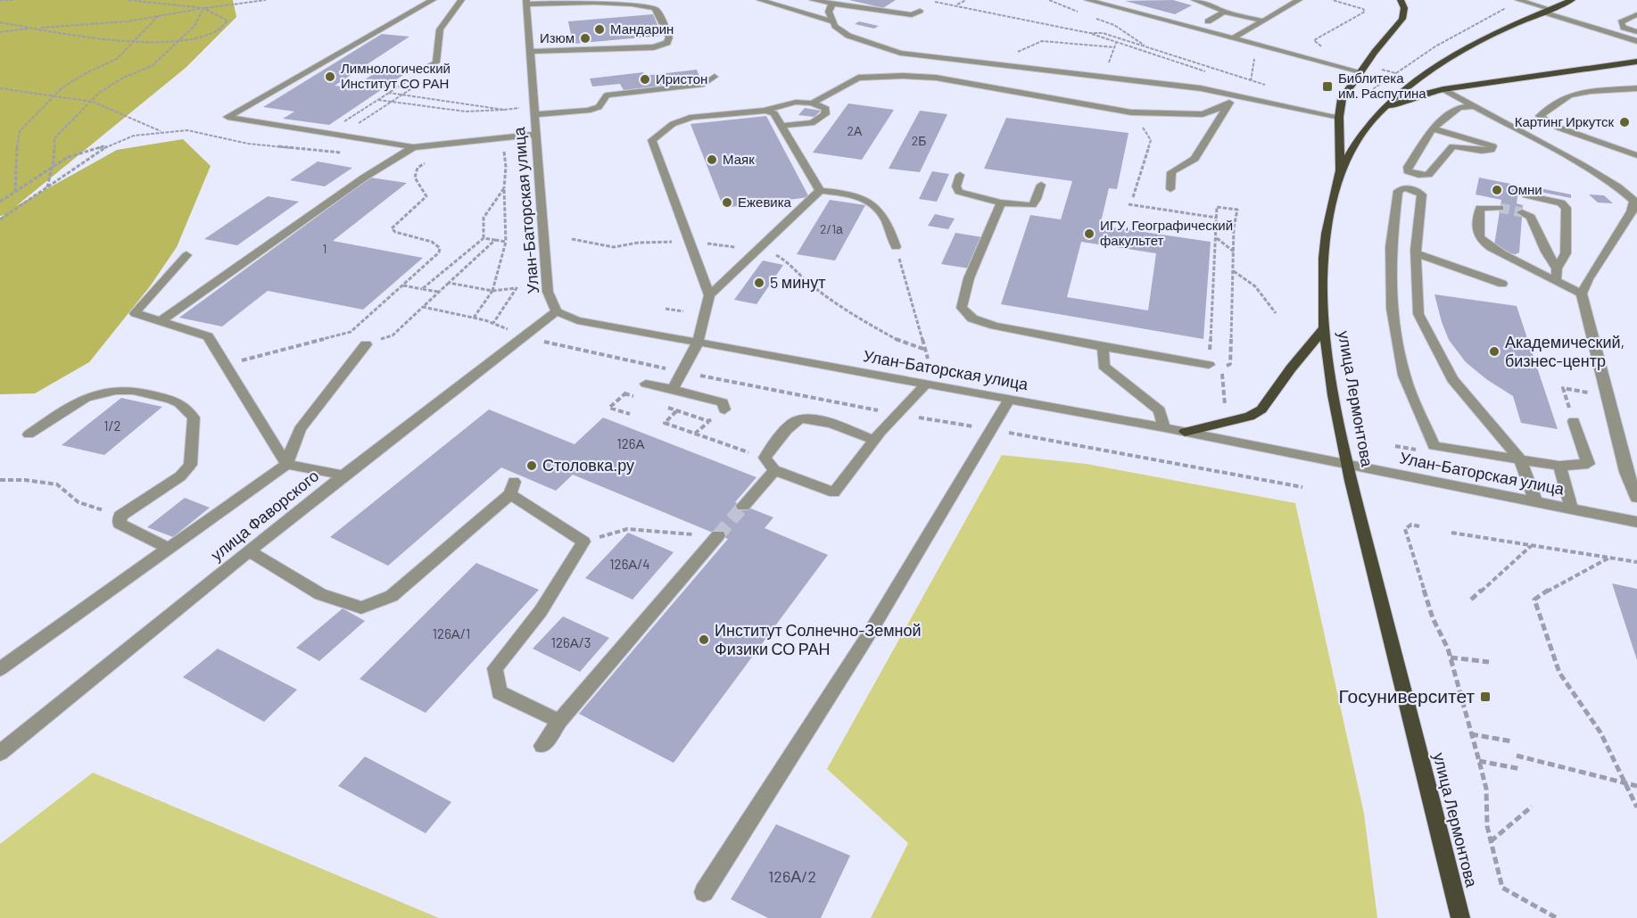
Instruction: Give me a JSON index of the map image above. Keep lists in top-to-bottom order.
{
  "streets": {
    "main road": ["улица Лермонтова"],
    "street": ["Улан-Баторская улица", "улица Фаворского"]
  },
  "crossings": [
    ["Улан-Баторская улица", "улица Лермонтова"],
    ["Улан-Баторская улица", "улица Фаворского"]
  ],
  "places": {
    "other": [
      "Мандарин",
      "Изюм",
      "Лимнологический Институт СО РАН",
      "Иристон",
      "Картинг Иркутск",
      "Маяк",
      "Омни",
      "Ежевика",
      "ИГУ, Географический факультет",
      "5 минут",
      "Академический, бизнес-центр",
      "Столовка.ру",
      "Институт Солнечно-Земной Физики СО РАН"
    ],
    "transit": ["Библитека им. Распутина", "Госуниверситет"]
  },
  "house_numbers": [
    "2А",
    "2Б",
    "2/1а",
    "1",
    "1/2",
    "126А",
    "126А/4",
    "126А/1",
    "126А/3",
    "126А/2"
  ]
}
